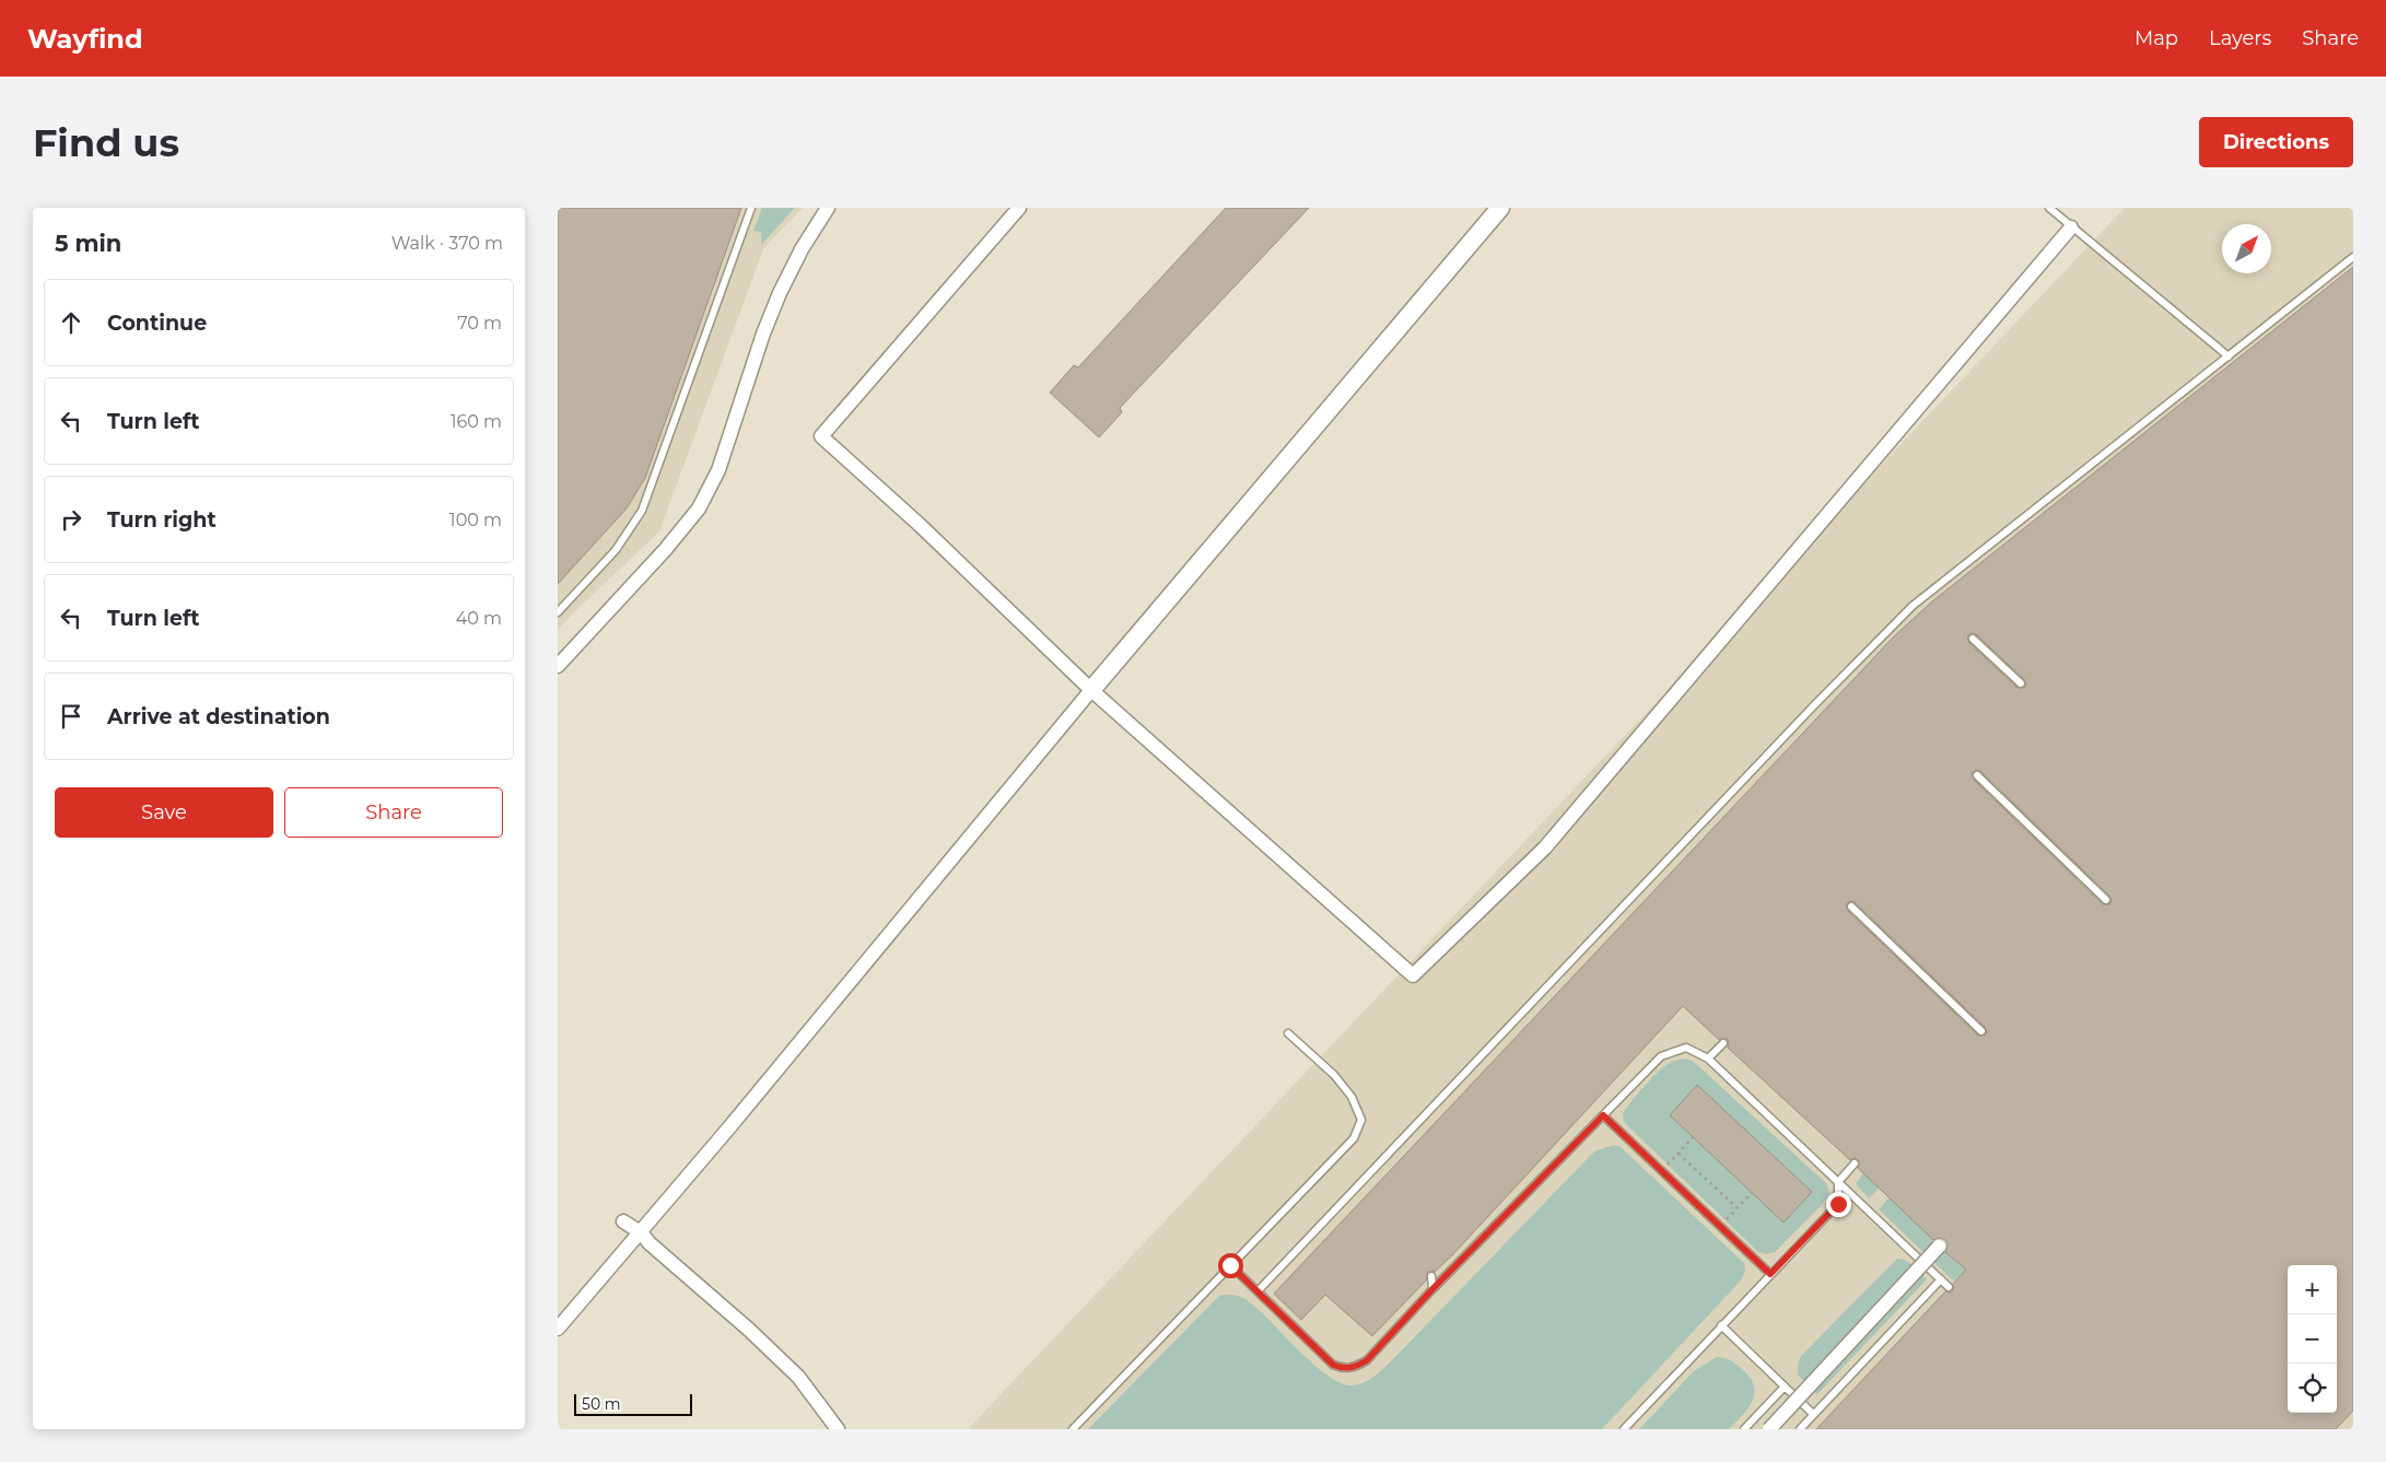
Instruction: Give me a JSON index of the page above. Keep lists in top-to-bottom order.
{
  "scale_bar": "50 m",
  "north": "top right",
  "page": {
    "header": "Wayfind",
    "nav": ["Map", "Layers", "Share"],
    "buttons": [
      "Directions",
      ["Save", "Share"]
    ],
    "title": "Find us",
    "heading": ["5 min", "Walk · 370 m"],
    "list": [
      ["Continue", "70 m"],
      ["Turn left", "160 m"],
      ["Turn right", "100 m"],
      ["Turn left", "40 m"],
      "Arrive at destination"
    ],
    "map_buttons": ["+", "−"],
    "scale": "50 m"
  }
}
